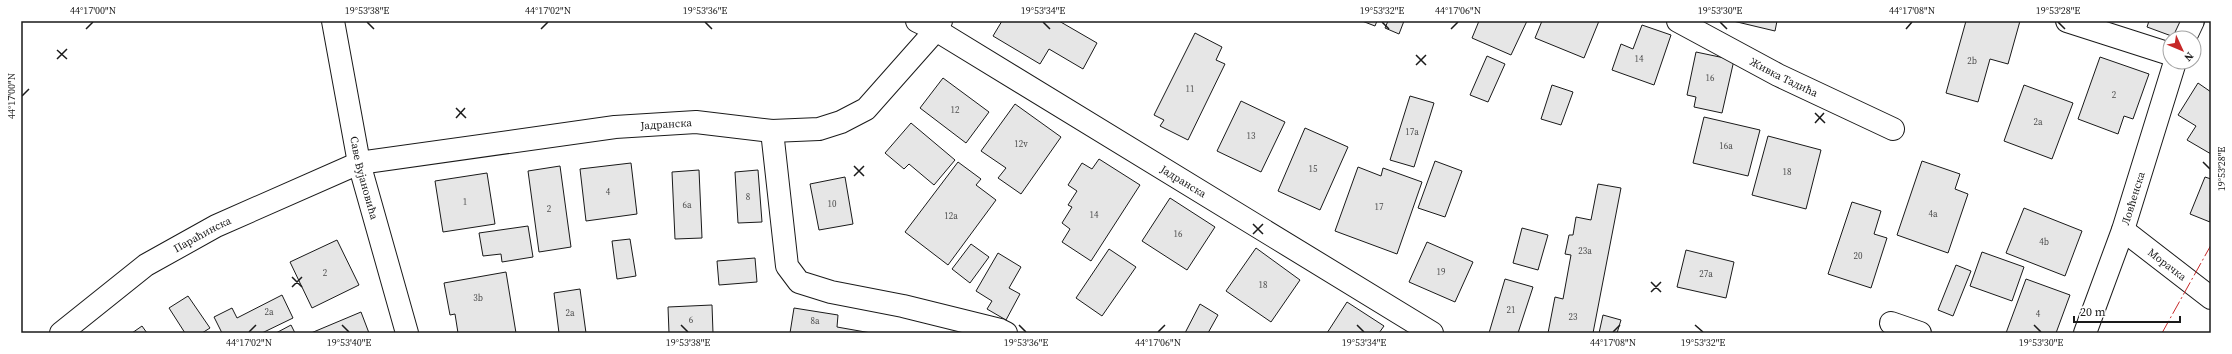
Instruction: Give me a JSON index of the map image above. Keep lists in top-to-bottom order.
{
  "streets": {
    "street": [
      "Живка Тадића",
      "Јадранска",
      "Саве Вујановића",
      "Ловћенска",
      "Параћинска",
      "Морачка"
    ]
  },
  "crossings": [
    ["Јадранска", "Саве Вујановића"],
    ["Јадранска", "Параћинска"],
    ["Саве Вујановића", "Параћинска"],
    ["Ловћенска", "Морачка"]
  ],
  "house_numbers": [
    "14",
    "2b",
    "16",
    "11",
    "2",
    "12",
    "2a",
    "17a",
    "13",
    "12v",
    "16a",
    "15",
    "18",
    "4",
    "8",
    "1",
    "10",
    "6a",
    "17",
    "2",
    "4a",
    "14",
    "12a",
    "16",
    "4b",
    "23a",
    "20",
    "19",
    "2",
    "27a",
    "18",
    "3b",
    "21",
    "2a",
    "2a",
    "4",
    "23",
    "6",
    "8a"
  ],
  "scale_bar": "20 m",
  "north": "bottom right",
  "coordinates": [
    "44°17'00\"N",
    "19°53'38\"E",
    "44°17'02\"N",
    "19°53'36\"E",
    "19°53'34\"E",
    "19°53'32\"E",
    "44°17'06\"N",
    "19°53'30\"E",
    "44°17'08\"N",
    "19°53'28\"E",
    "19°53'40\"E"
  ]
}
